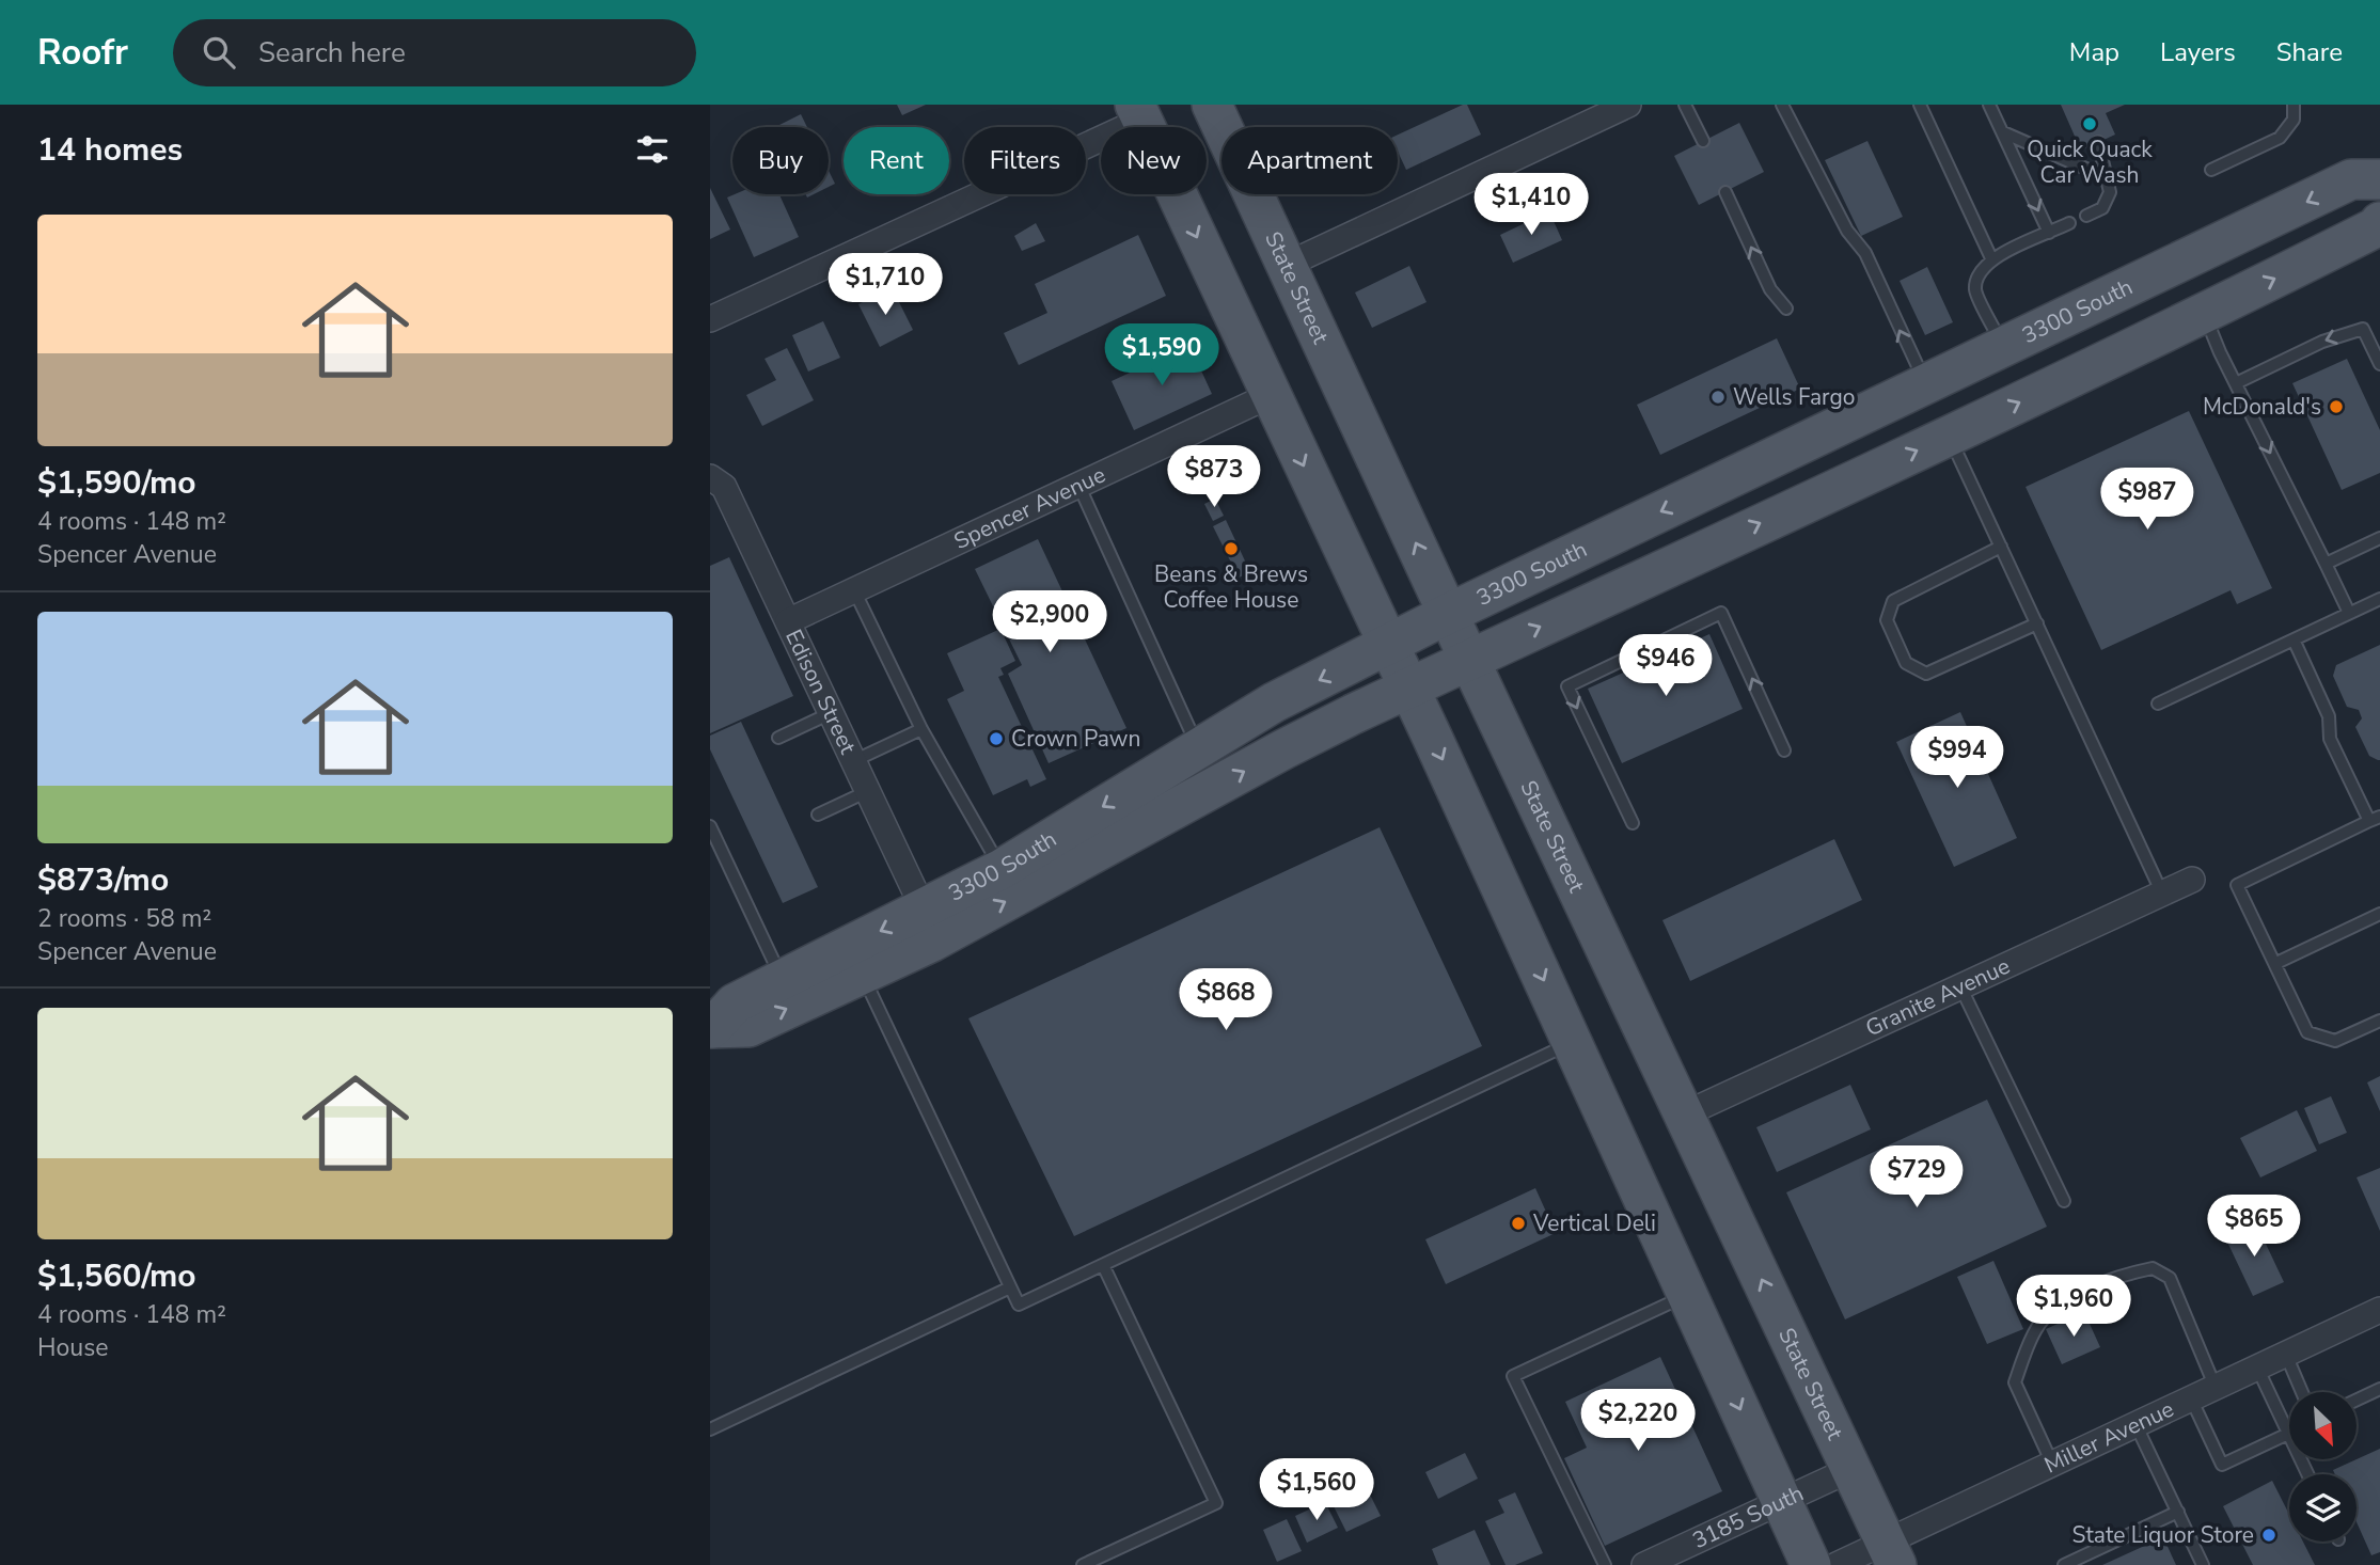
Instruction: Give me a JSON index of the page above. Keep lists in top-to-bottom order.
{
  "streets": {
    "main road": ["State Street", "3300 South"],
    "street": [
      "Spencer Avenue",
      "Edison Street",
      "Granite Avenue",
      "Miller Avenue",
      "3185 South"
    ]
  },
  "crossings": [
    ["State Street", "3300 South"],
    ["State Street", "Granite Avenue"],
    ["State Street", "Miller Avenue"],
    ["State Street", "3185 South"],
    ["3300 South", "Edison Street"],
    ["Spencer Avenue", "Edison Street"]
  ],
  "places": [
    "Quick Quack Car Wash",
    "Wells Fargo",
    "McDonald's",
    "Beans & Brews Coffee House",
    "Crown Pawn",
    "Vertical Deli",
    "State Liquor Store"
  ],
  "north": "bottom right",
  "page": {
    "header": "Roofr",
    "search": "Search here",
    "nav": ["Map", "Layers", "Share"],
    "heading": "14 homes",
    "chip": [
      "Buy",
      "Rent",
      "Filters",
      "New",
      "Apartment"
    ],
    "price": [
      "$1,410",
      "$1,710",
      "$1,590",
      "$873",
      "$987",
      "$2,900",
      "$946",
      "$994",
      "$868",
      "$729",
      "$865",
      "$1,960",
      "$2,220",
      "$1,560"
    ],
    "list": [
      {
        "name": "$1,590/mo",
        "note": "4 rooms · 148 m² · Spencer Avenue"
      },
      {
        "name": "$873/mo",
        "note": "2 rooms · 58 m² · Spencer Avenue"
      },
      {
        "name": "$1,560/mo",
        "note": "4 rooms · 148 m² · House"
      }
    ]
  }
}
